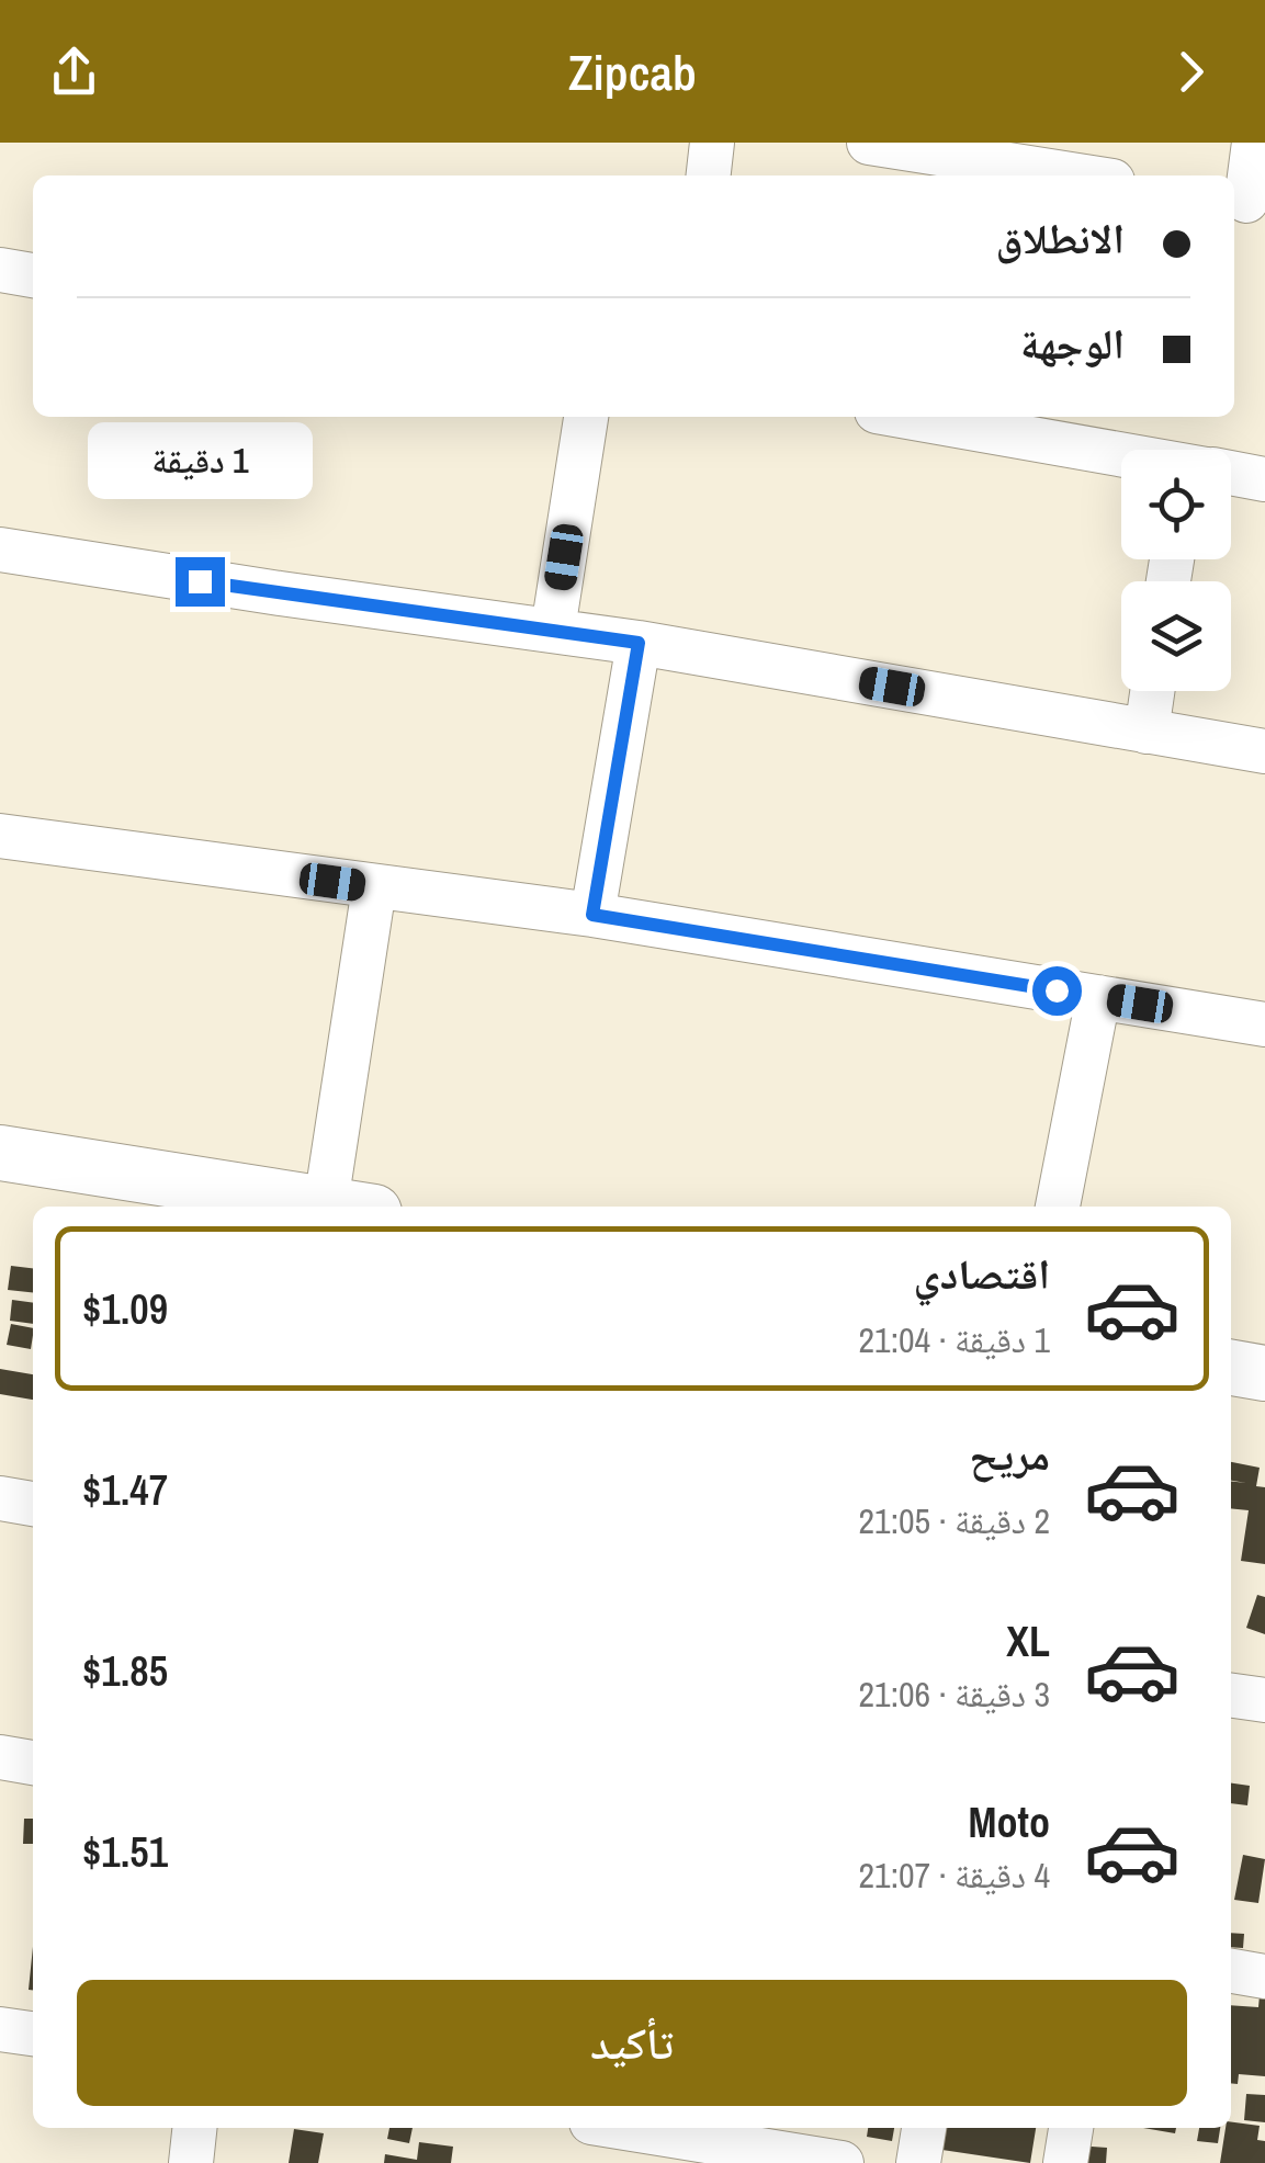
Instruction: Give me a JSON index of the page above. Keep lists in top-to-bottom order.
{
  "page": {
    "header": "Zipcab",
    "banner": ["الانطلاق", "الوجهة"],
    "bubble": "1 دقيقة",
    "list": [
      {
        "name": "اقتصادي",
        "note": "1 دقيقة · 21:04",
        "value": "$1.09"
      },
      {
        "name": "مريح",
        "note": "2 دقيقة · 21:05",
        "value": "$1.47"
      },
      {
        "name": "XL",
        "note": "3 دقيقة · 21:06",
        "value": "$1.85"
      },
      {
        "name": "Moto",
        "note": "4 دقيقة · 21:07",
        "value": "$1.51"
      }
    ],
    "buttons": "تأكيد"
  }
}
